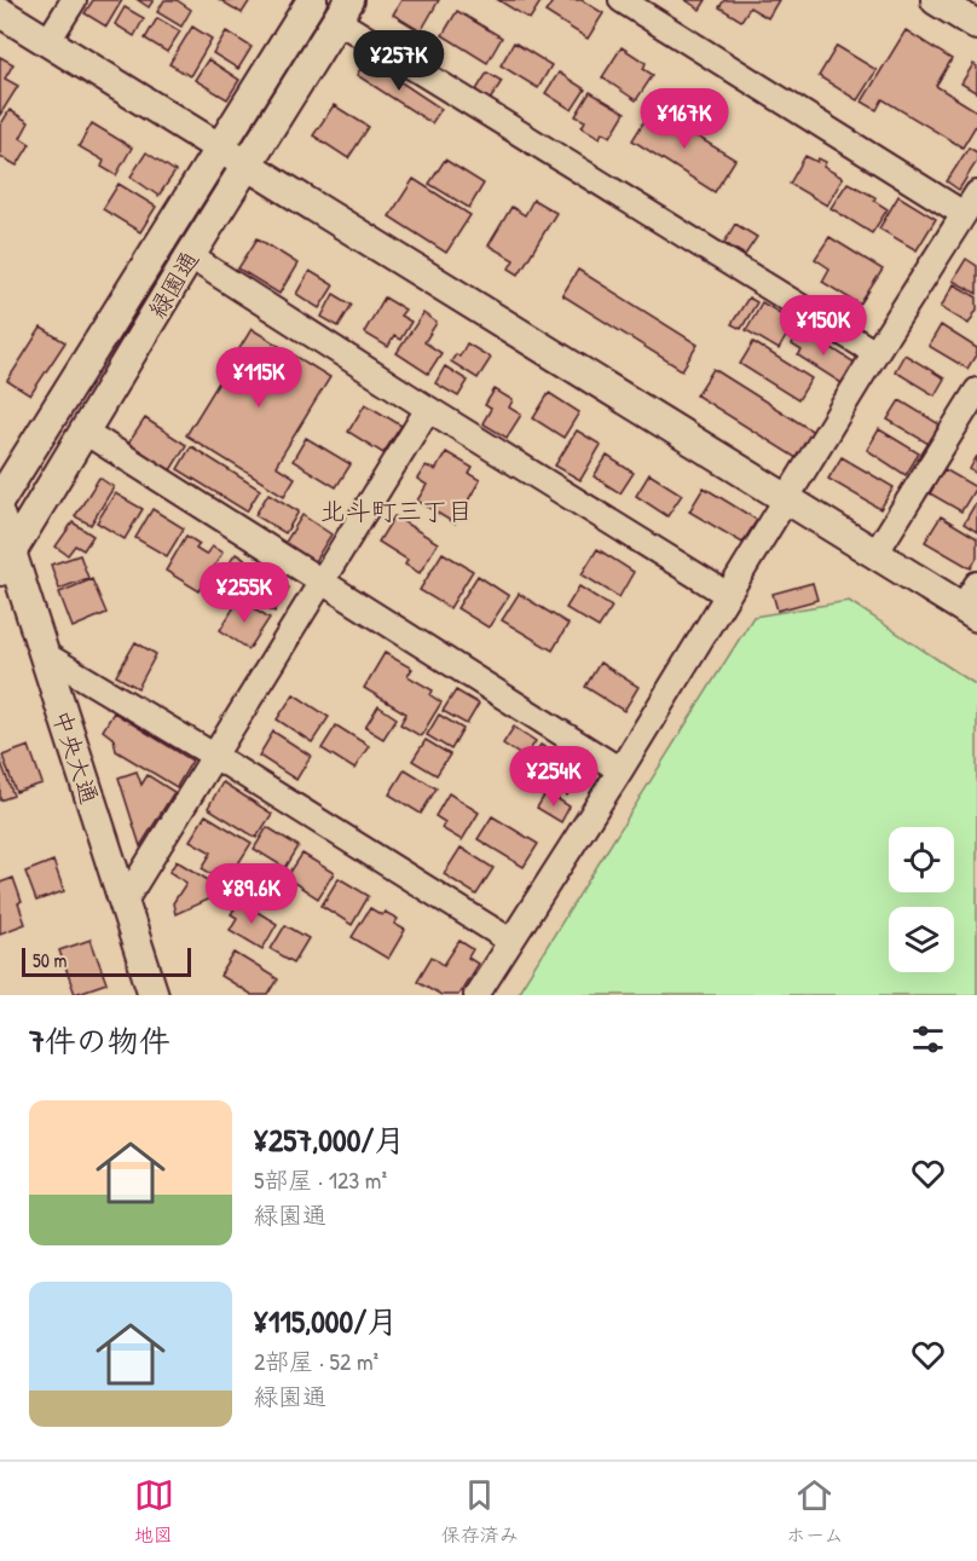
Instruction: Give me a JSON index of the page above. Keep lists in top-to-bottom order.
{
  "streets": {
    "street": ["緑園通", "中央大通"]
  },
  "crossings": [
    ["緑園通", "中央大通"]
  ],
  "districts": ["北斗町三丁目"],
  "scale_bar": "50 m",
  "page": {
    "price": [
      "¥257K",
      "¥167K",
      "¥150K",
      "¥115K",
      "¥255K",
      "¥254K",
      "¥89.6K"
    ],
    "scale": "50 m",
    "heading": "7件の物件",
    "list": [
      {
        "name": "¥257,000/月",
        "note": "5部屋 · 123 m² · 緑園通"
      },
      {
        "name": "¥115,000/月",
        "note": "2部屋 · 52 m² · 緑園通"
      }
    ],
    "tabs": ["地図", "保存済み", "ホーム"]
  }
}
